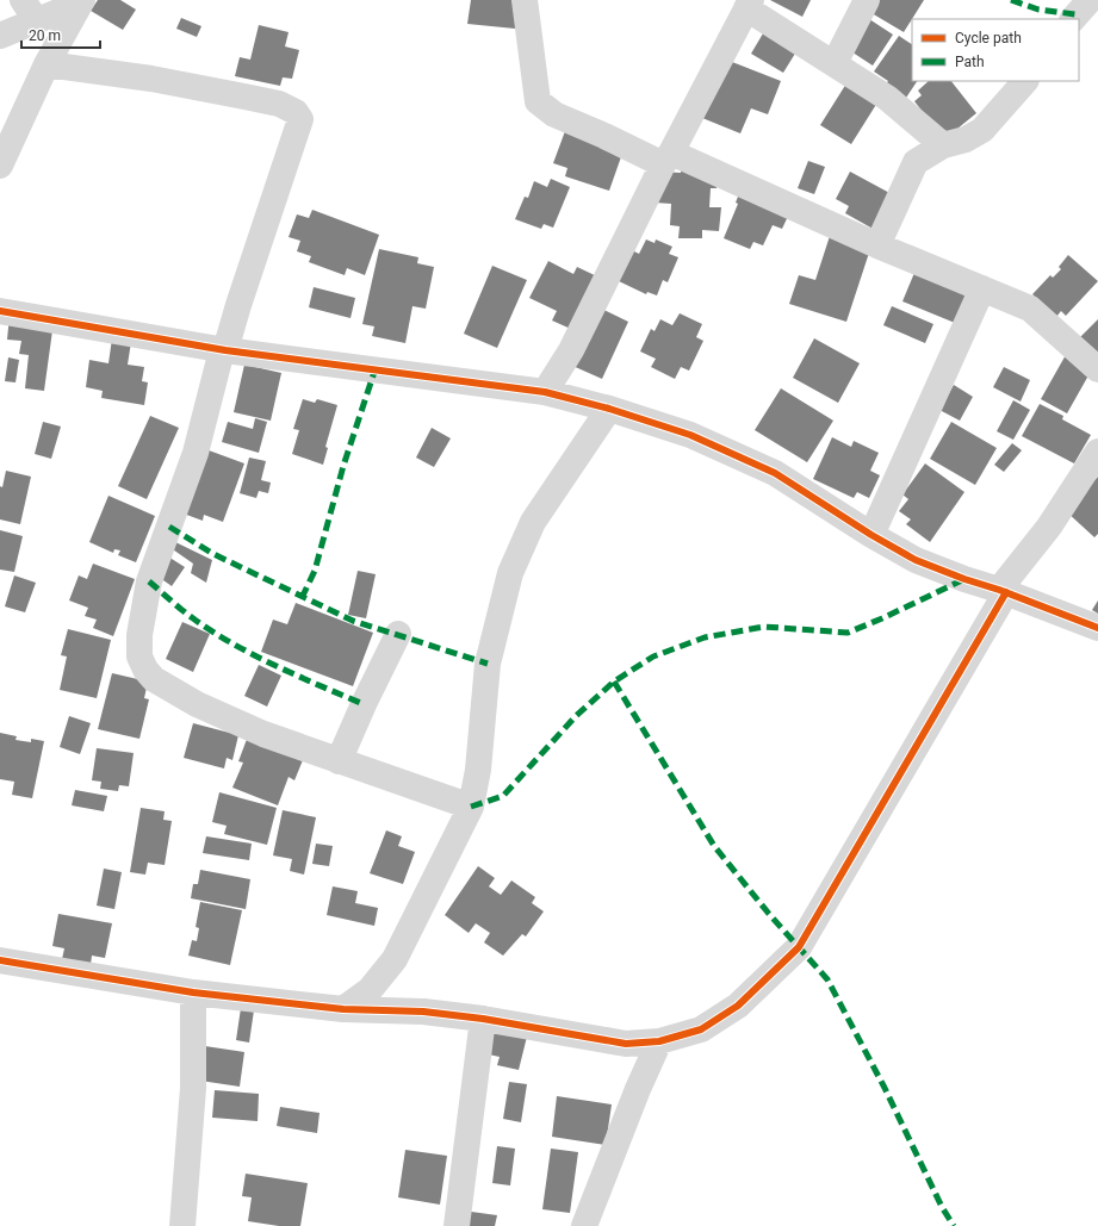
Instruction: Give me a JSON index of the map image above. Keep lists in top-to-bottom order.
{
  "legend": ["Cycle path", "Path"],
  "scale_bar": "20 m"
}
